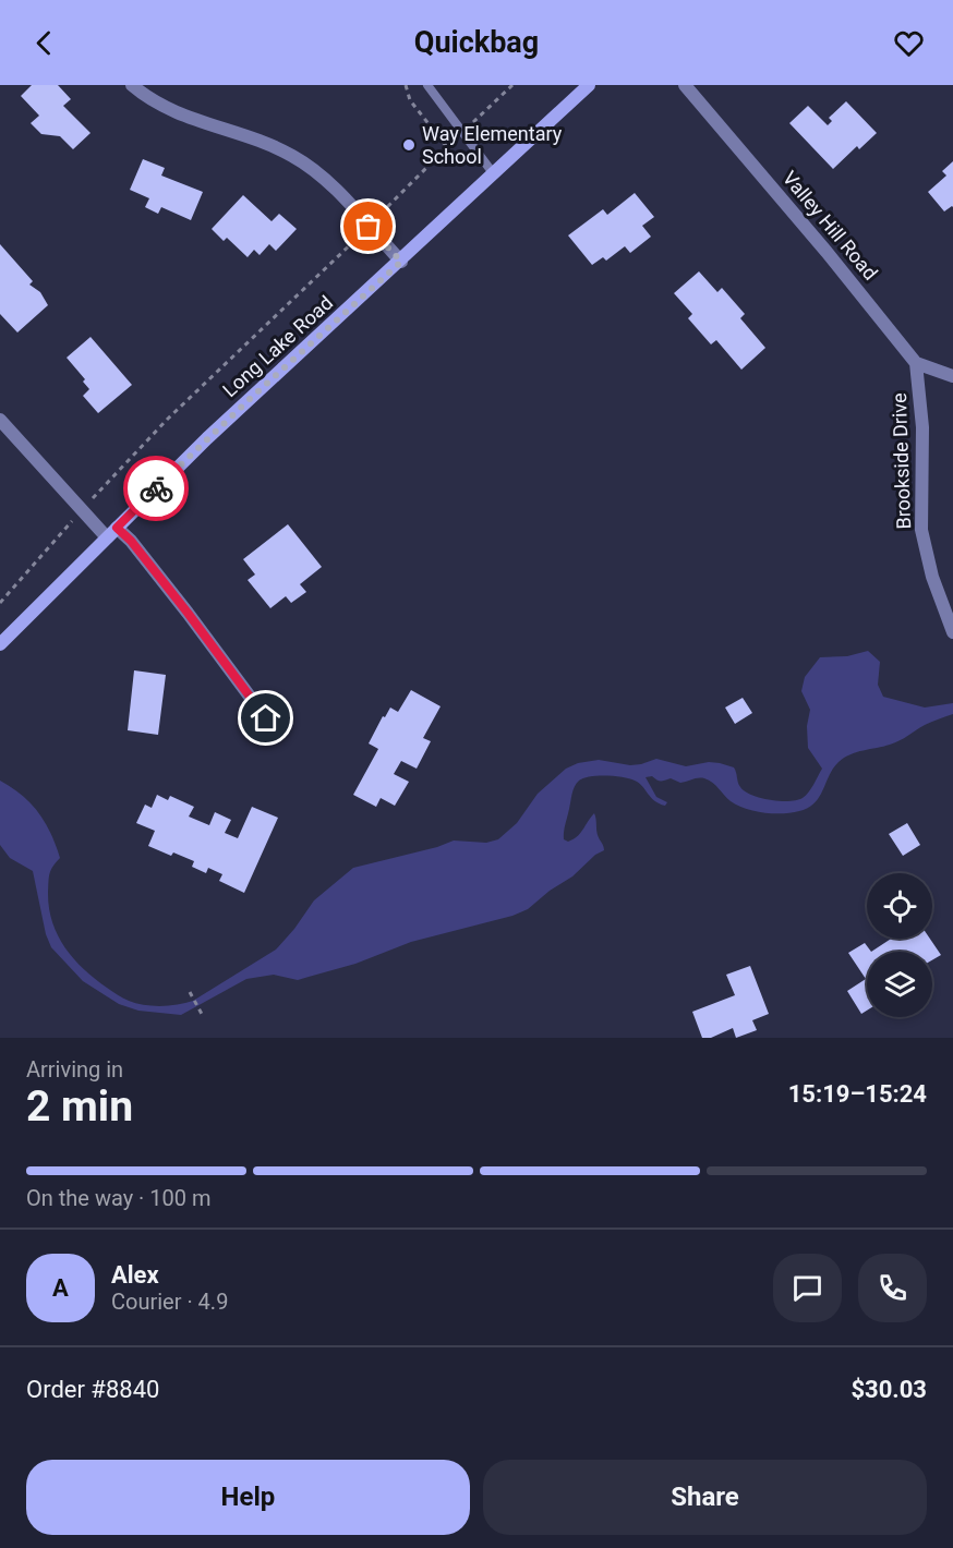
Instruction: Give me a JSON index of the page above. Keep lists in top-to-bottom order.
{
  "streets": {
    "main road": ["Long Lake Road"],
    "street": ["Valley Hill Road", "Brookside Drive"]
  },
  "crossings": [
    ["Valley Hill Road", "Brookside Drive"]
  ],
  "places": ["Way Elementary School"],
  "page": {
    "header": "Quickbag",
    "heading": ["2 min", "Arriving in", "15:19–15:24"],
    "panel": [
      "Alex",
      "Courier · 4.9",
      "Order #8840",
      "$30.03"
    ],
    "bar": "On the way · 100 m",
    "round": "A",
    "buttons": ["Help", "Share"]
  }
}
